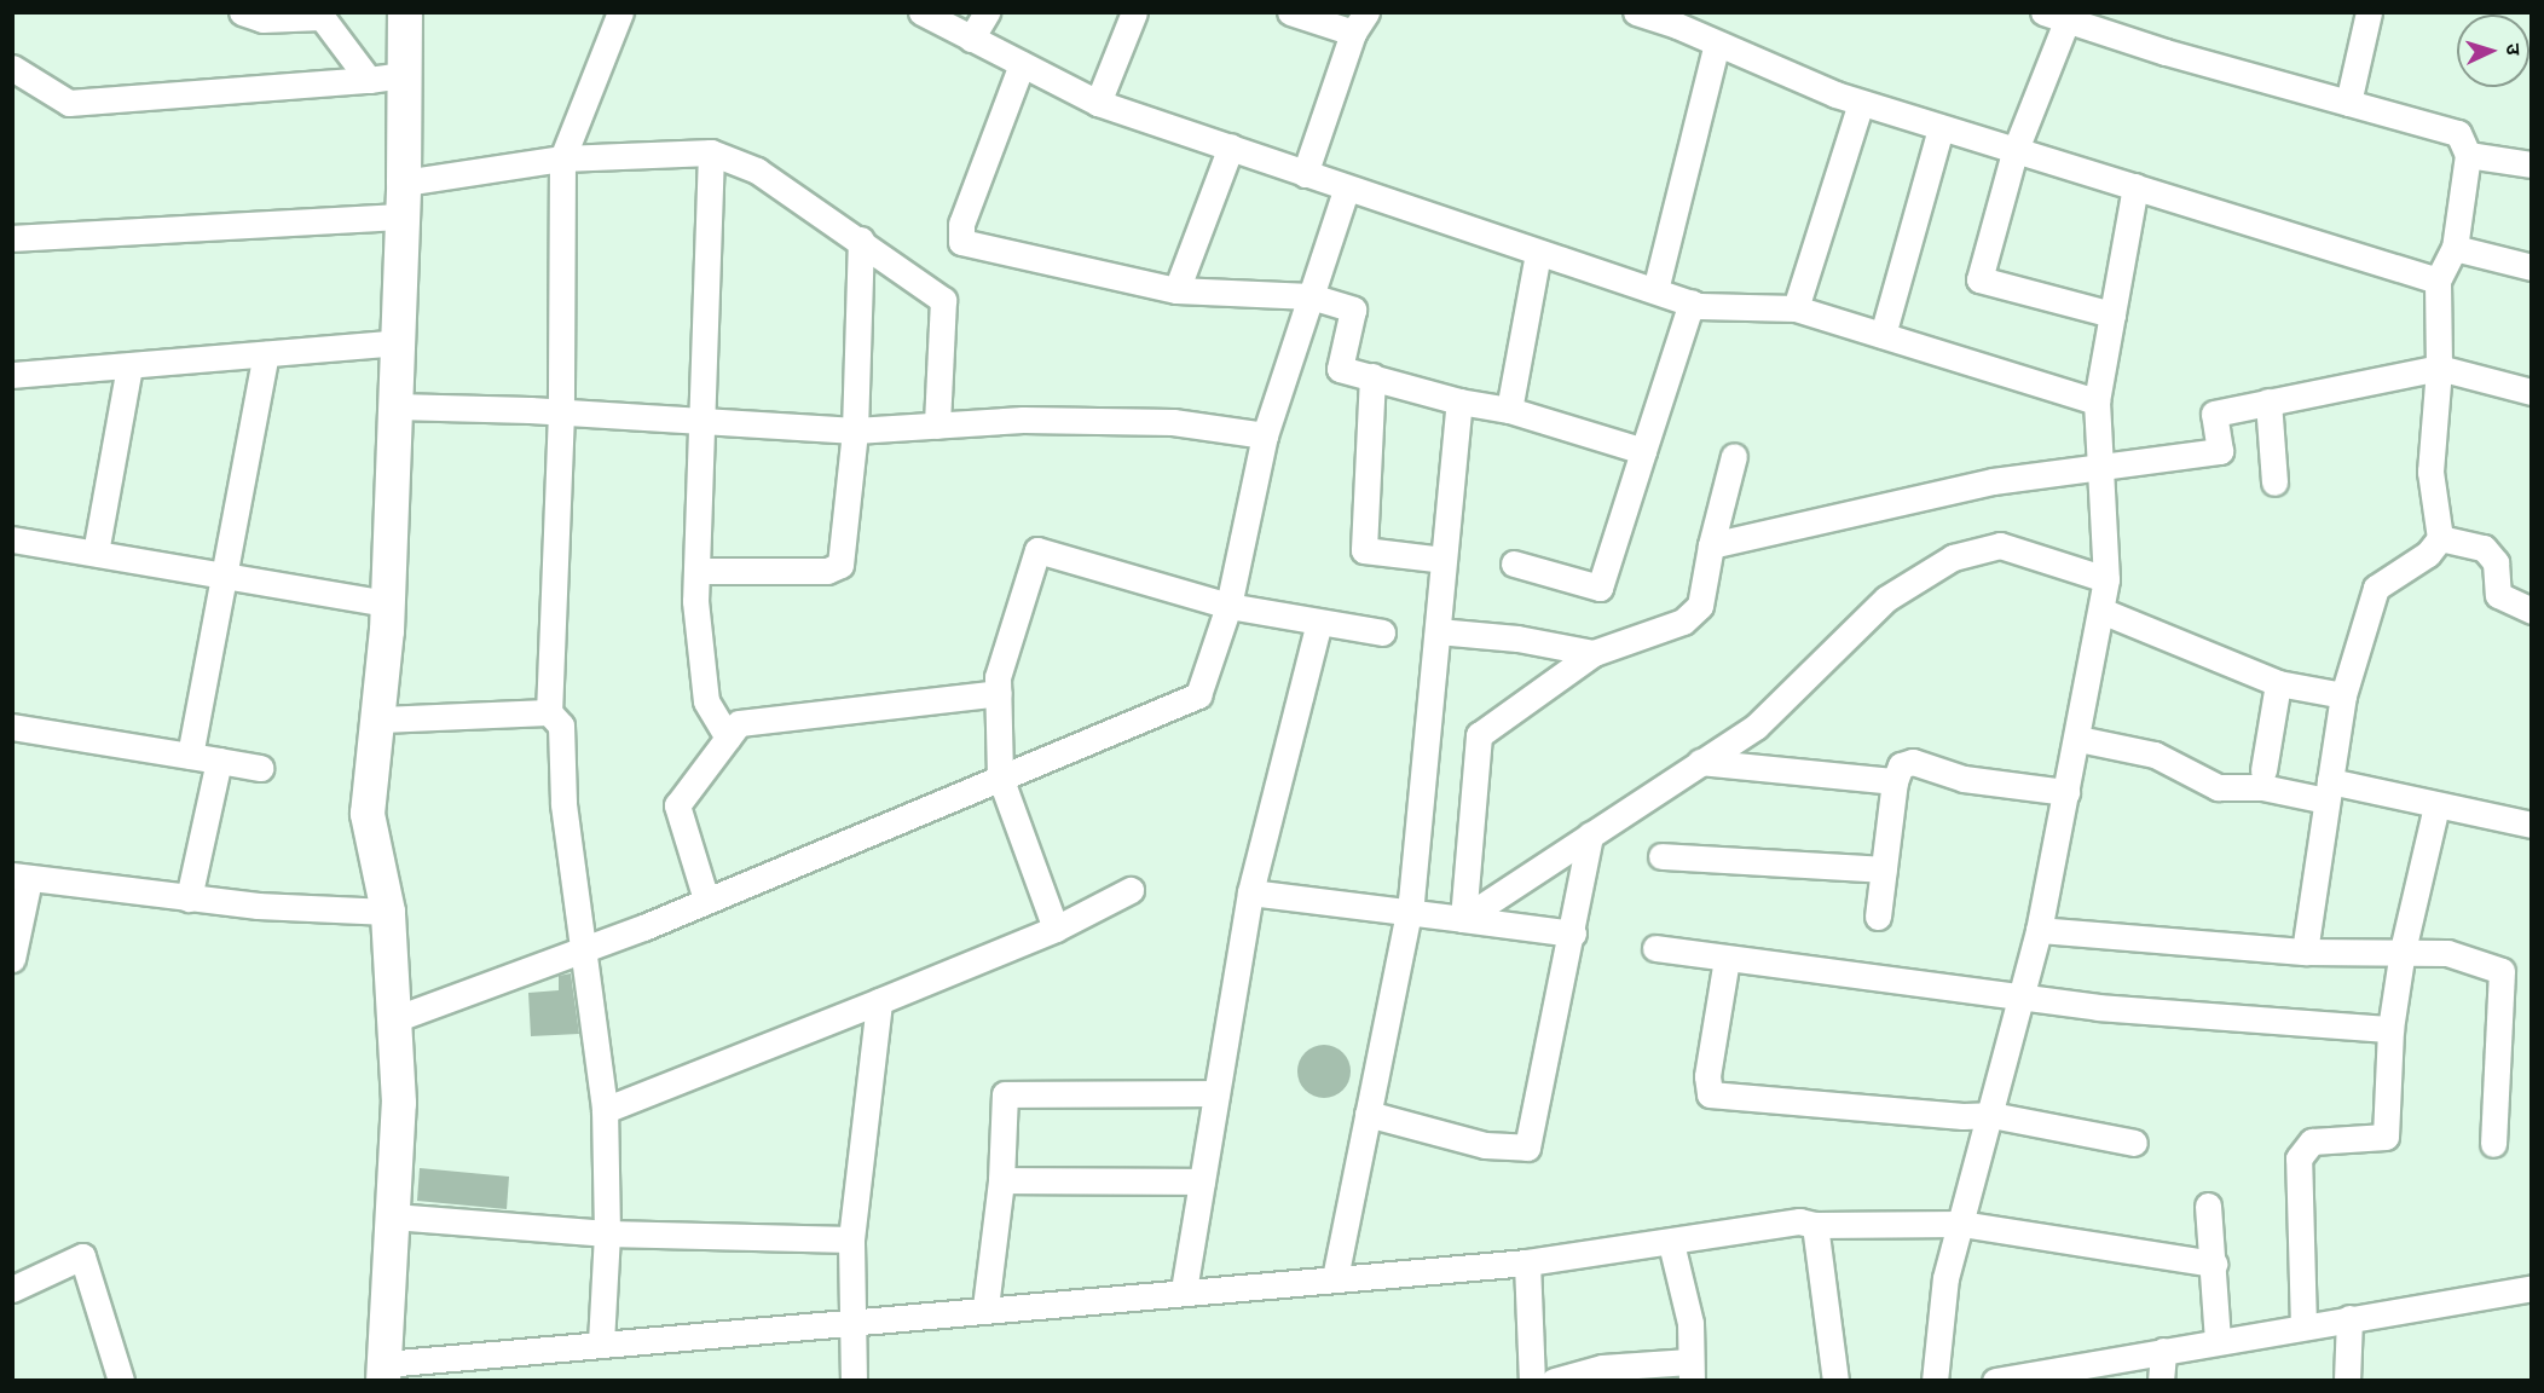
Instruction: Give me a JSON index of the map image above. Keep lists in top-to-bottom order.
{
  "north": "right"
}
